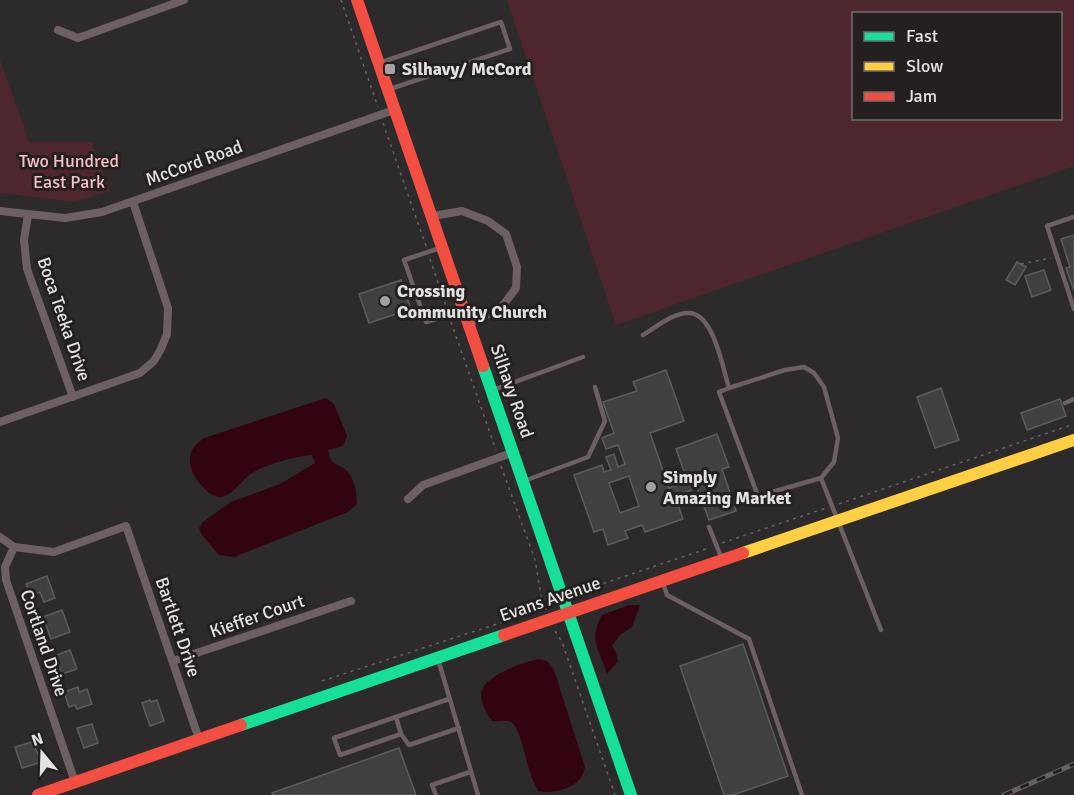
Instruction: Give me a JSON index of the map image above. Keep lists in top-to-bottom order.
{
  "streets": {
    "street": [
      "McCord Road",
      "Boca Teeka Drive",
      "Silhavy Road",
      "Evans Avenue",
      "Kieffer Court",
      "Bartlett Drive",
      "Cortland Drive"
    ]
  },
  "crossings": [
    ["McCord Road", "Boca Teeka Drive"],
    ["McCord Road", "Silhavy Road"],
    ["Silhavy Road", "Evans Avenue"],
    ["Evans Avenue", "Bartlett Drive"],
    ["Evans Avenue", "Cortland Drive"],
    ["Kieffer Court", "Bartlett Drive"],
    ["Bartlett Drive", "Cortland Drive"]
  ],
  "parks": ["Two Hundred East Park"],
  "places": {
    "transit": ["Silhavy/ McCord"],
    "other": ["Crossing Community Church", "Simply Amazing Market"]
  },
  "legend": ["Fast", "Slow", "Jam"],
  "north": "top"
}
